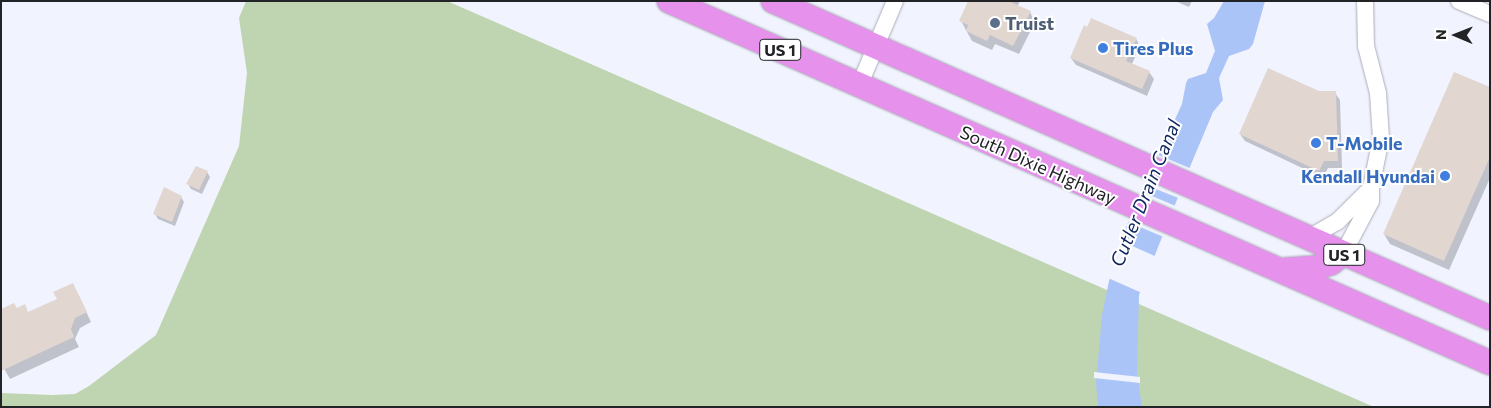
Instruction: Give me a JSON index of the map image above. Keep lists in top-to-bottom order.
{
  "streets": {
    "highway": ["US 1", "South Dixie Highway"]
  },
  "water": ["Cutler Drain Canal"],
  "places": [
    "Truist",
    "Tires Plus",
    "T-Mobile",
    "Kendall Hyundai"
  ],
  "north": "left"
}
